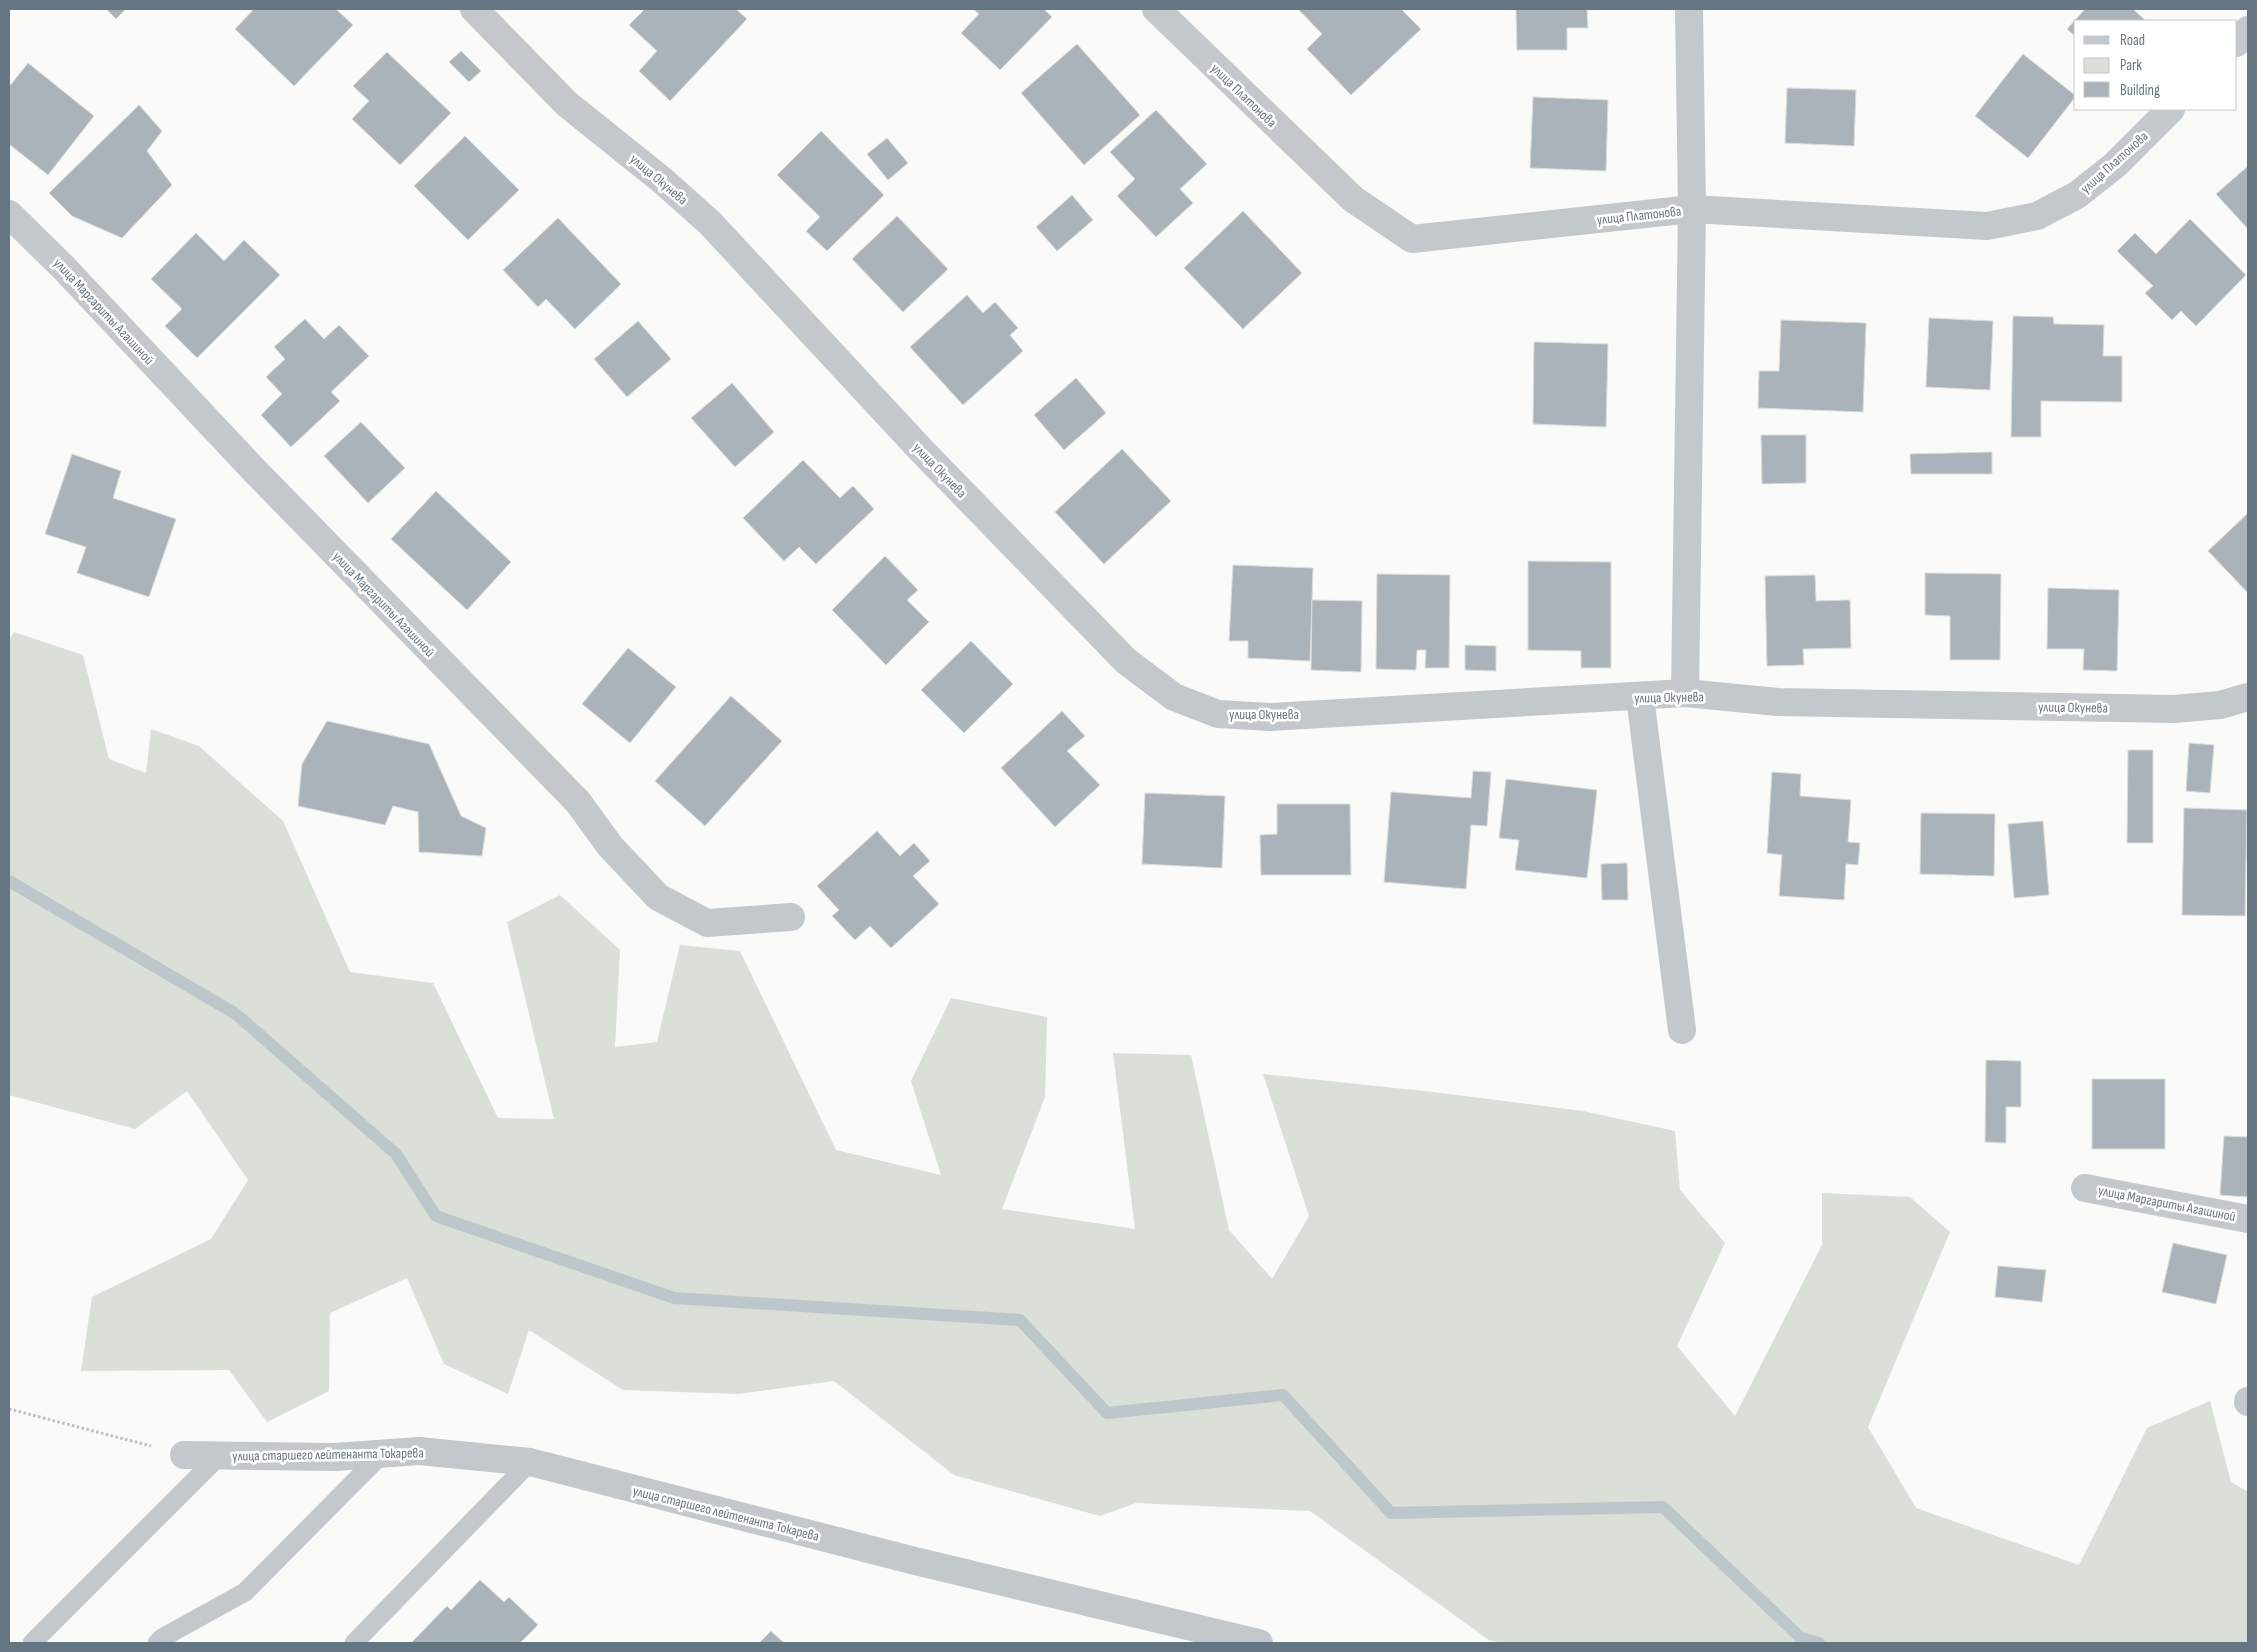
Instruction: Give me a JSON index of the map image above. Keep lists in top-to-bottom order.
{
  "streets": {
    "street": [
      "улица Платонова",
      "улица Окунева",
      "улица Маргариты Агашиной",
      "улица старшего лейтенанта Токарева"
    ]
  },
  "legend": ["Road", "Park", "Building"]
}
